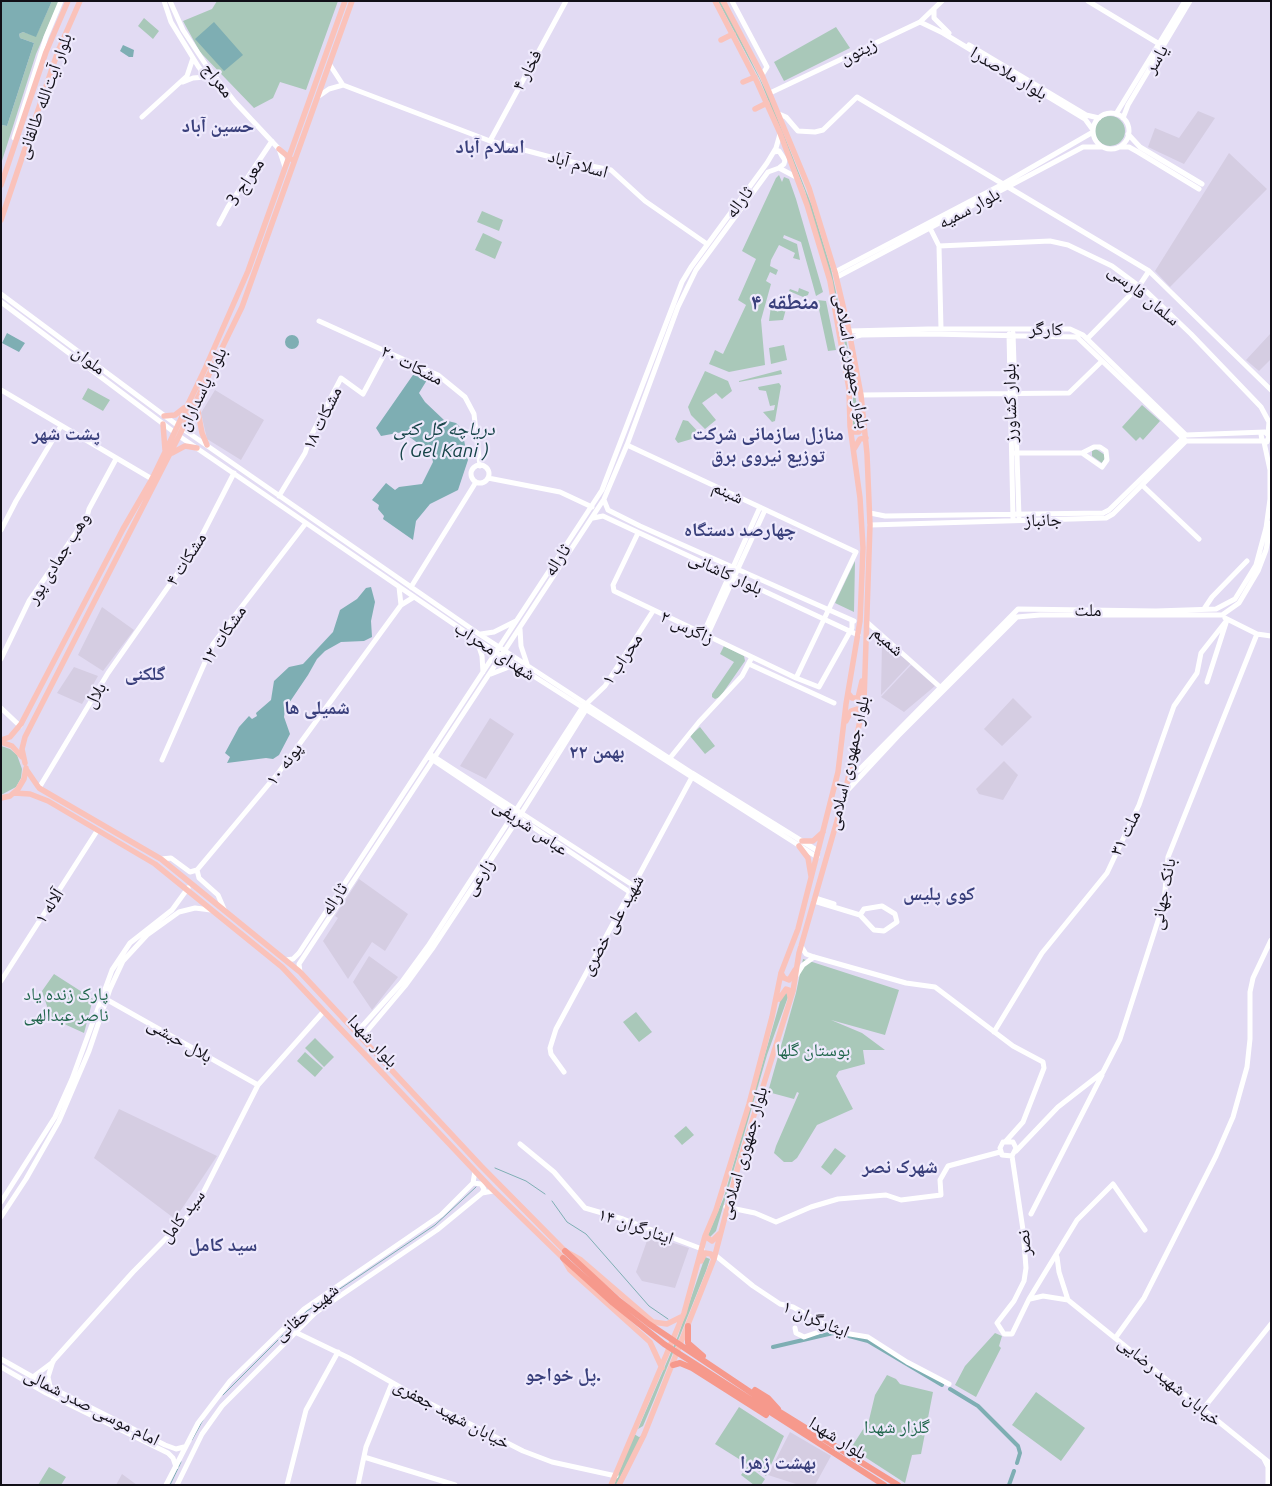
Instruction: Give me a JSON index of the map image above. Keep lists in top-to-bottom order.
{
  "streets": {
    "highway": ["بلوار شهدا"],
    "main road": ["بلوار آیت‌الله طالقانی", "بلوار جمهوری اسلامی", "بلوار پاسداران"],
    "street": [
      "زیتون",
      "یاسر",
      "فخار ۴",
      "بلوار ملاصدرا",
      "معراج",
      "اسلام آباد",
      "معراج 3",
      "ثاراله",
      "بلوار سمیه",
      "سلمان فارسی",
      "کارگر",
      "ملوان",
      "مشکات ۲۰",
      "بلوار کشاورز",
      "مشکات ۱۸",
      "شبنم",
      "جانباز",
      "وهب جمادی پور",
      "مشکات ۴",
      "بلوار کاشانی",
      "ملت",
      "زاگرس ۲",
      "مشکات ۱۲",
      "شمیم",
      "شهدای محراب",
      "محراب ۱",
      "بلال",
      "پونه ۱۰",
      "عباس شریفی",
      "ملت ۳۱",
      "زارعی",
      "بانک جهانی",
      "آلاله ۱",
      "شهید علی خضری",
      "بلال حبشی",
      "سید کامل",
      "ایثارگران ۱۴",
      "نصر",
      "شهید حقانی",
      "ایثارگران ۱",
      "خیابان شهید رضایی",
      "امام موسی صدر شمالی",
      "خیابان شهید جعفری"
    ]
  },
  "crossings": [
    ["زیتون", "بلوار ملاصدرا"],
    ["زیتون", "بلوار جمهوری اسلامی"],
    ["یاسر", "بلوار ملاصدرا"],
    ["یاسر", "بلوار سمیه"],
    ["فخار ۴", "اسلام آباد"],
    ["بلوار ملاصدرا", "بلوار سمیه"],
    ["معراج", "معراج 3"],
    ["اسلام آباد", "ثاراله"],
    ["ثاراله", "بلوار جمهوری اسلامی"],
    ["ثاراله", "شبنم"],
    ["ثاراله", "شهدای محراب"],
    ["ثاراله", "عباس شریفی"],
    ["بلوار سمیه", "سلمان فارسی"],
    ["بلوار سمیه", "بلوار جمهوری اسلامی"],
    ["سلمان فارسی", "بلوار جمهوری اسلامی"],
    ["سلمان فارسی", "ملت"],
    ["کارگر", "بلوار جمهوری اسلامی"],
    ["کارگر", "بلوار کشاورز"],
    ["کارگر", "جانباز"],
    ["ملوان", "بلوار پاسداران"],
    ["ملوان", "شهدای محراب"],
    ["بلوار جمهوری اسلامی", "جانباز"],
    ["بلوار جمهوری اسلامی", "بلوار کاشانی"],
    ["بلوار جمهوری اسلامی", "ملت"],
    ["بلوار جمهوری اسلامی", "شمیم"],
    ["بلوار جمهوری اسلامی", "شهدای محراب"],
    ["بلوار جمهوری اسلامی", "بلوار شهدا"],
    ["بلوار جمهوری اسلامی", "ایثارگران ۱۴"],
    ["بلوار جمهوری اسلامی", "ایثارگران ۱"],
    ["بلوار جمهوری اسلامی", "خیابان شهید جعفری"],
    ["مشکات ۲۰", "مشکات ۱۸"],
    ["بلوار پاسداران", "شهدای محراب"],
    ["بلوار پاسداران", "بلوار شهدا"],
    ["بلوار کشاورز", "جانباز"],
    ["مشکات ۱۸", "شهدای محراب"],
    ["مشکات ۴", "شهدای محراب"],
    ["مشکات ۴", "بلال"],
    ["بلوار کاشانی", "زاگرس ۲"],
    ["ملت", "شمیم"],
    ["زاگرس ۲", "محراب ۱"],
    ["مشکات ۱۲", "شهدای محراب"],
    ["شهدای محراب", "محراب ۱"],
    ["شهدای محراب", "زارعی"],
    ["شهدای محراب", "شهید علی خضری"],
    ["محراب ۱", "زارعی"],
    ["بلال", "بلوار شهدا"],
    ["عباس شریفی", "زارعی"],
    ["عباس شریفی", "شهید علی خضری"],
    ["زارعی", "بلوار شهدا"],
    ["بانک جهانی", "نصر"],
    ["آلاله ۱", "بلوار شهدا"],
    ["بلال حبشی", "سید کامل"],
    ["بلوار شهدا", "سید کامل"],
    ["بلوار شهدا", "شهید حقانی"],
    ["سید کامل", "امام موسی صدر شمالی"],
    ["نصر", "خیابان شهید رضایی"],
    ["شهید حقانی", "امام موسی صدر شمالی"],
    ["شهید حقانی", "خیابان شهید جعفری"]
  ],
  "districts": [
    "حسین آباد",
    "اسلام آباد",
    "منطقه ۴",
    "پشت شهر",
    "منازل سازمانی شرکت توزیع نیروی برق",
    "چهارصد دستگاه",
    "گلکنی",
    "شمیلی ها",
    "۲۲ بهمن",
    "کوی پلیس",
    "شهرک نصر",
    "سید کامل",
    "پل خواجو.",
    "بهشت زهرا"
  ],
  "water": ["دریاچه گل کنی ( Gel Kani )"],
  "parks": ["پارک زنده یاد ناصر عبدالهی", "بوستان گلها", "گلزار شهدا"]
}
